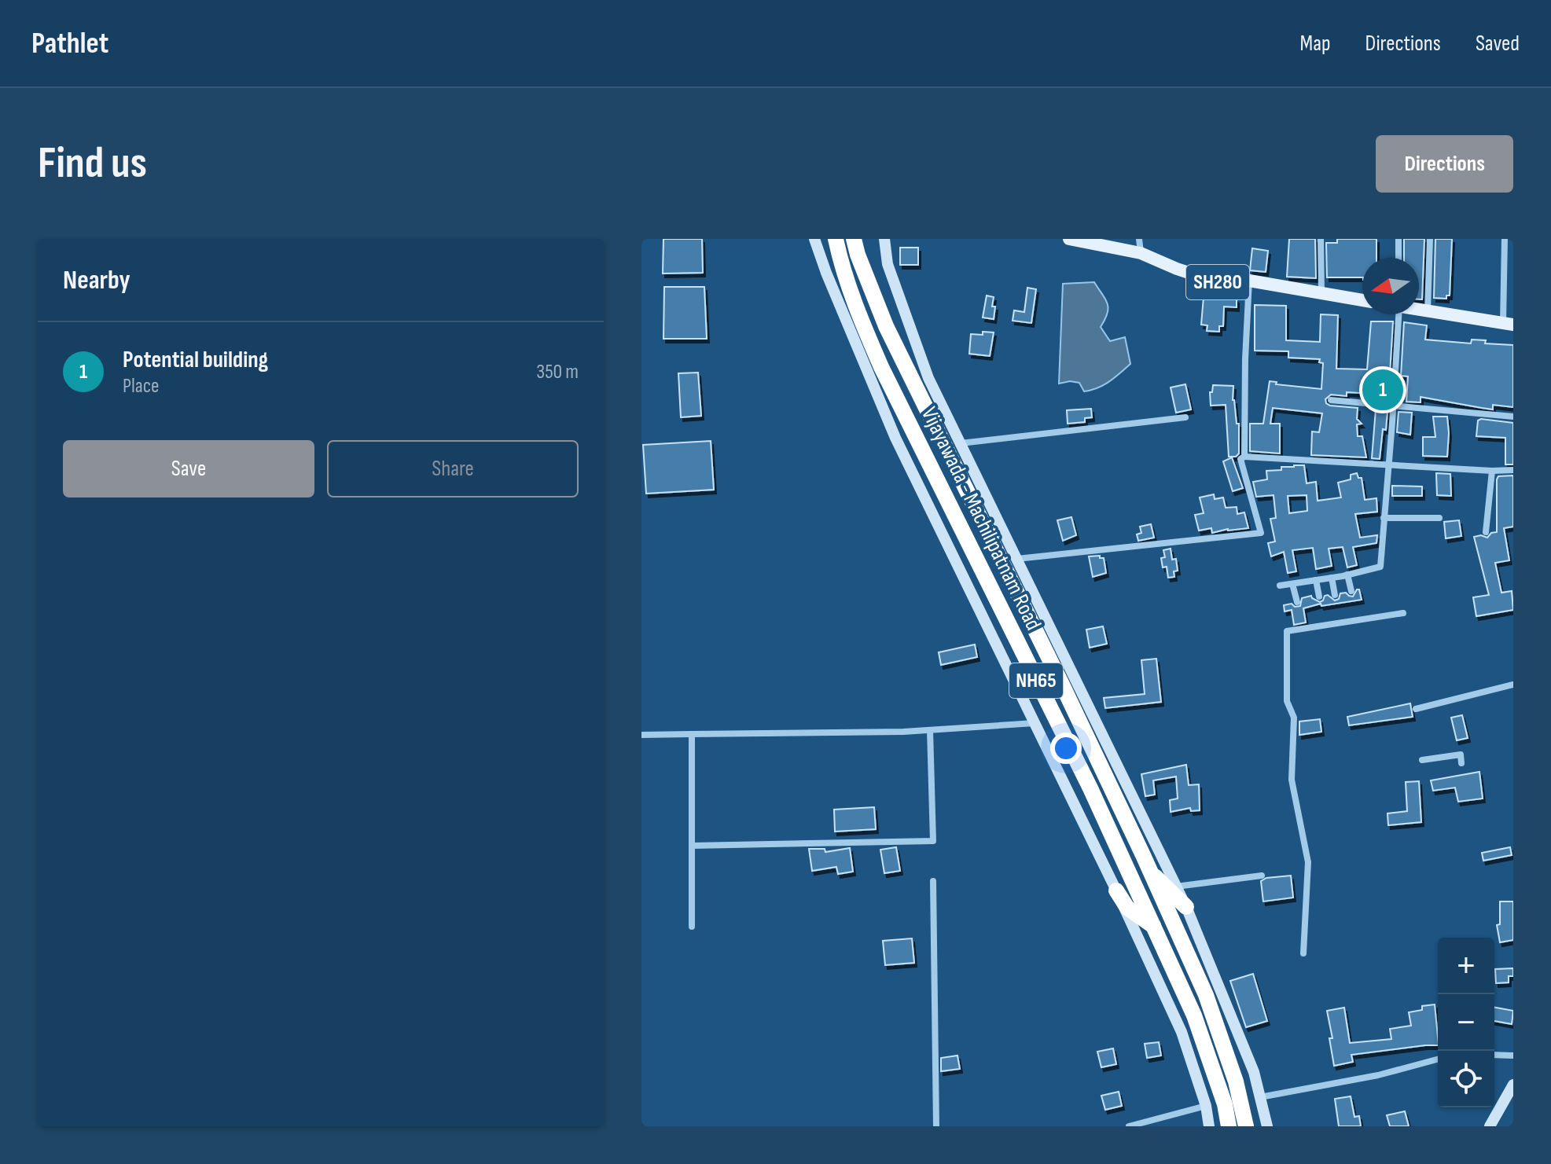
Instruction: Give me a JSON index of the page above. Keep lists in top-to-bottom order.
{
  "streets": {
    "highway": ["Vijayawada - Machilipatnam Road", "NH65"],
    "main road": ["SH280"]
  },
  "north": "left",
  "page": {
    "header": "Pathlet",
    "nav": ["Map", "Directions", "Saved"],
    "buttons": [
      "Directions",
      ["Save", "Share"]
    ],
    "title": "Find us",
    "heading": "Nearby",
    "list": [
      {
        "mark": "1",
        "name": "Potential building",
        "note": "Place",
        "value": "350 m"
      }
    ],
    "pins": "1",
    "map_buttons": ["+", "−"]
  }
}
